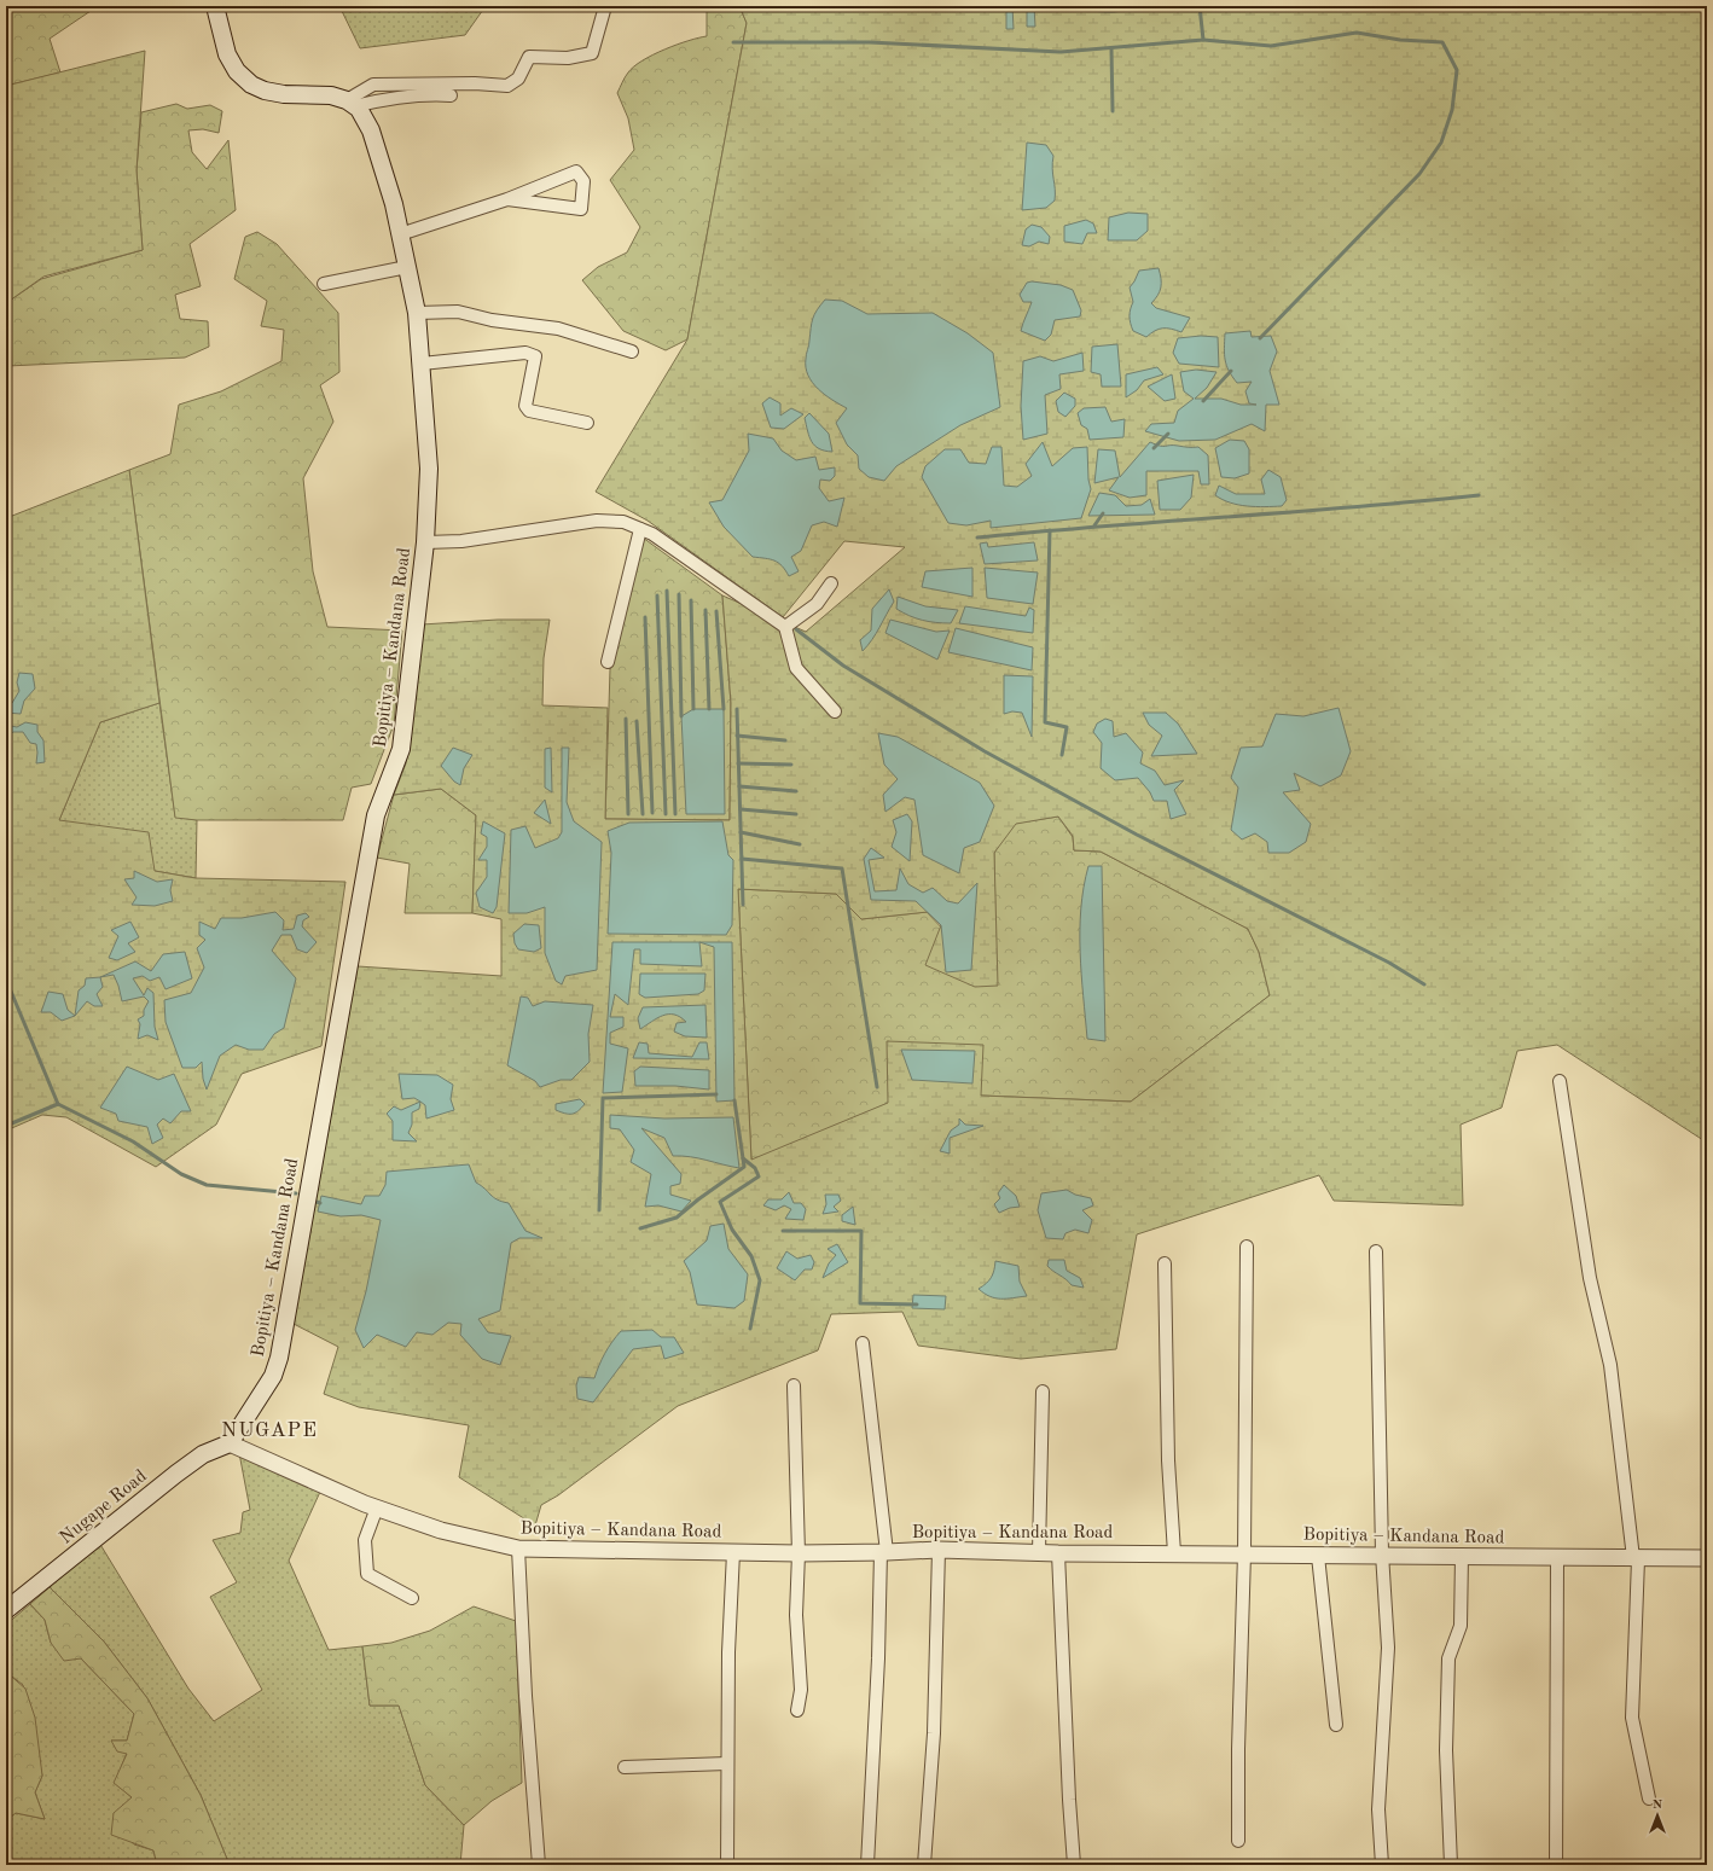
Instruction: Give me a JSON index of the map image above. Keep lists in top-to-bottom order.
{
  "streets": {
    "main road": ["Bopitiya – Kandana Road", "Nugape Road"]
  },
  "crossings": [
    ["Bopitiya – Kandana Road", "Nugape Road"]
  ],
  "districts": ["NUGAPE"],
  "north": "top"
}
